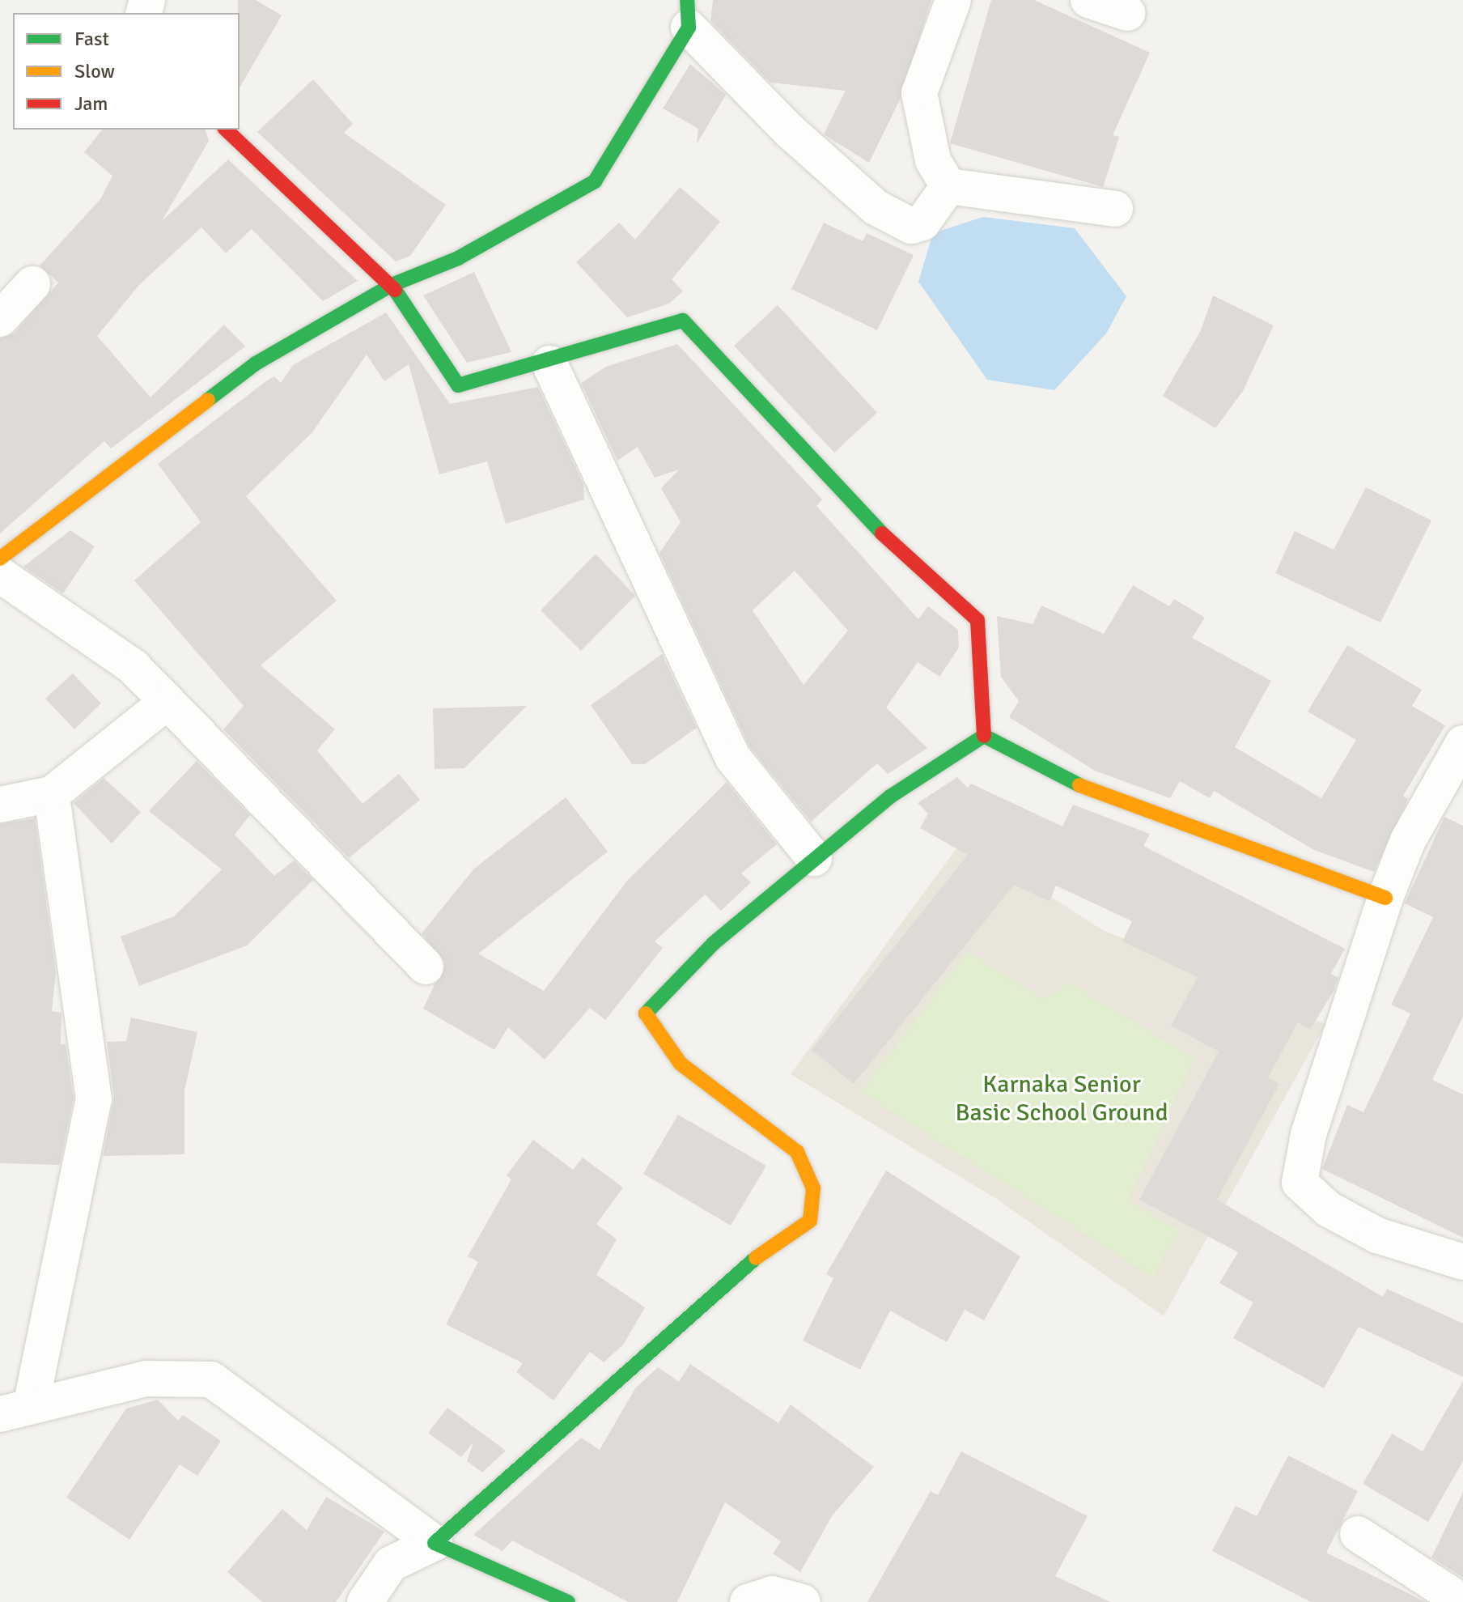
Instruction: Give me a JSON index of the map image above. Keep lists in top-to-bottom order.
{
  "parks": ["Karnaka Senior Basic School Ground"],
  "legend": ["Fast", "Slow", "Jam"]
}
